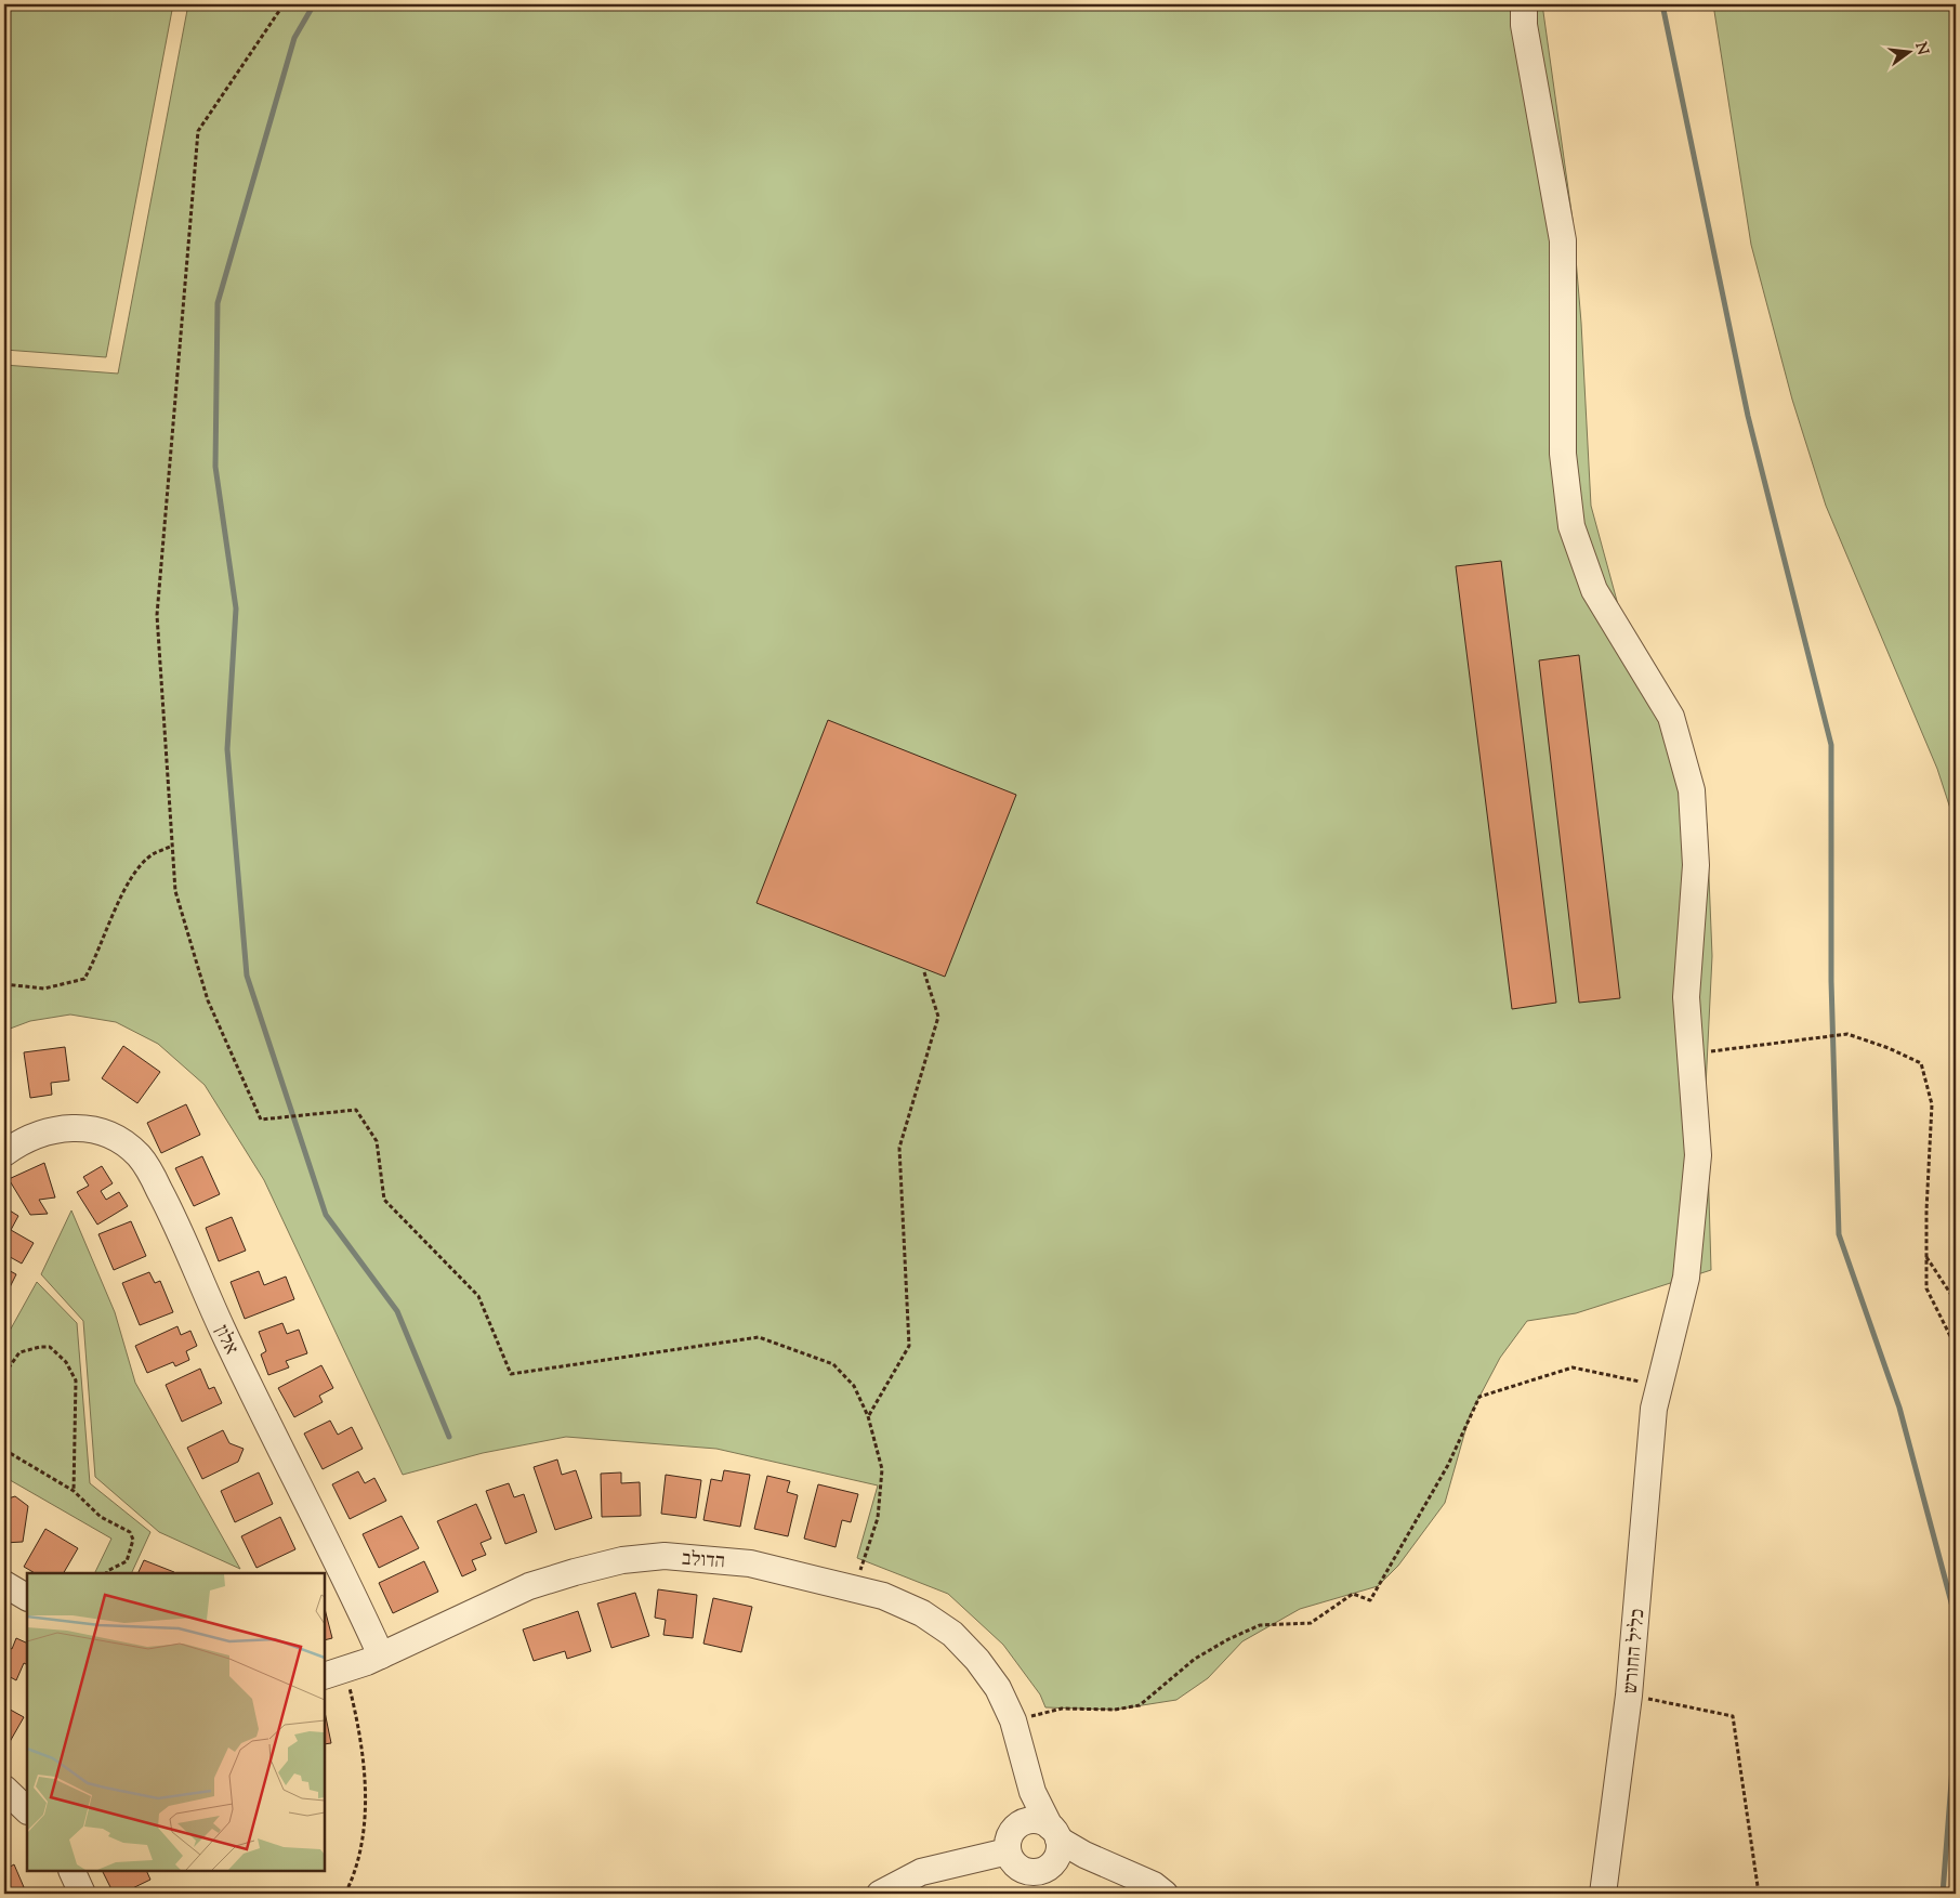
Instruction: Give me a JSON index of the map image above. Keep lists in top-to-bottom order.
{
  "streets": {
    "street": ["אלון", "הדולב", "כליל החורש"]
  },
  "crossings": [
    ["אלון", "הדולב"]
  ],
  "north": "right"
}
